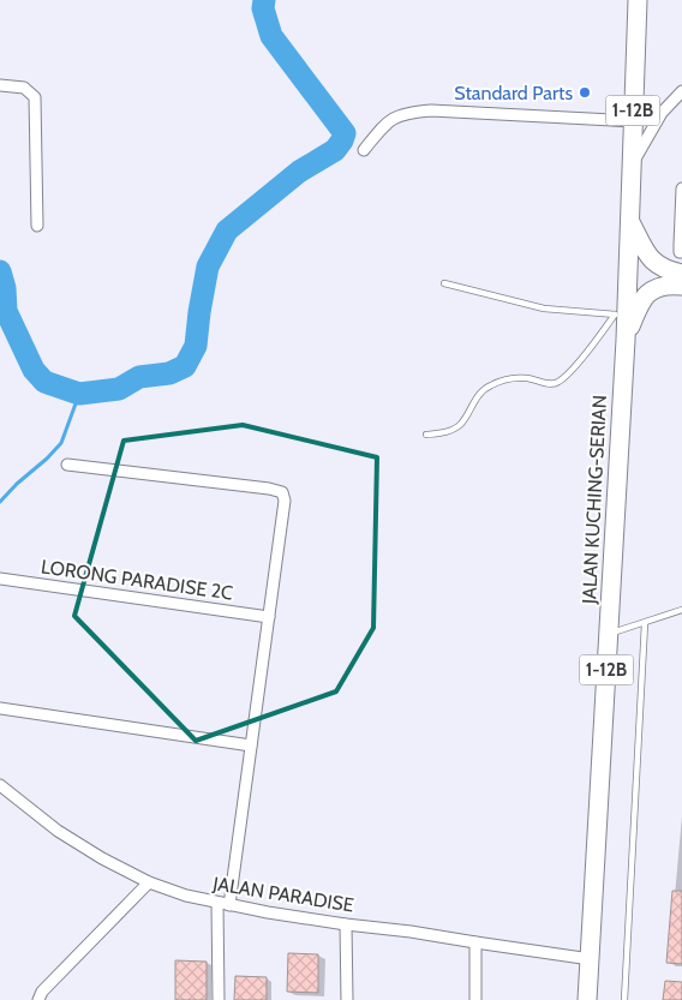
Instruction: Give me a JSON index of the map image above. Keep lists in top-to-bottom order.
{
  "streets": {
    "highway": ["1-12B", "JALAN KUCHING-SERIAN"],
    "street": ["LORONG PARADISE 2C", "JALAN PARADISE"]
  },
  "crossings": [
    ["JALAN KUCHING-SERIAN", "JALAN PARADISE"]
  ],
  "places": ["Standard Parts"]
}
